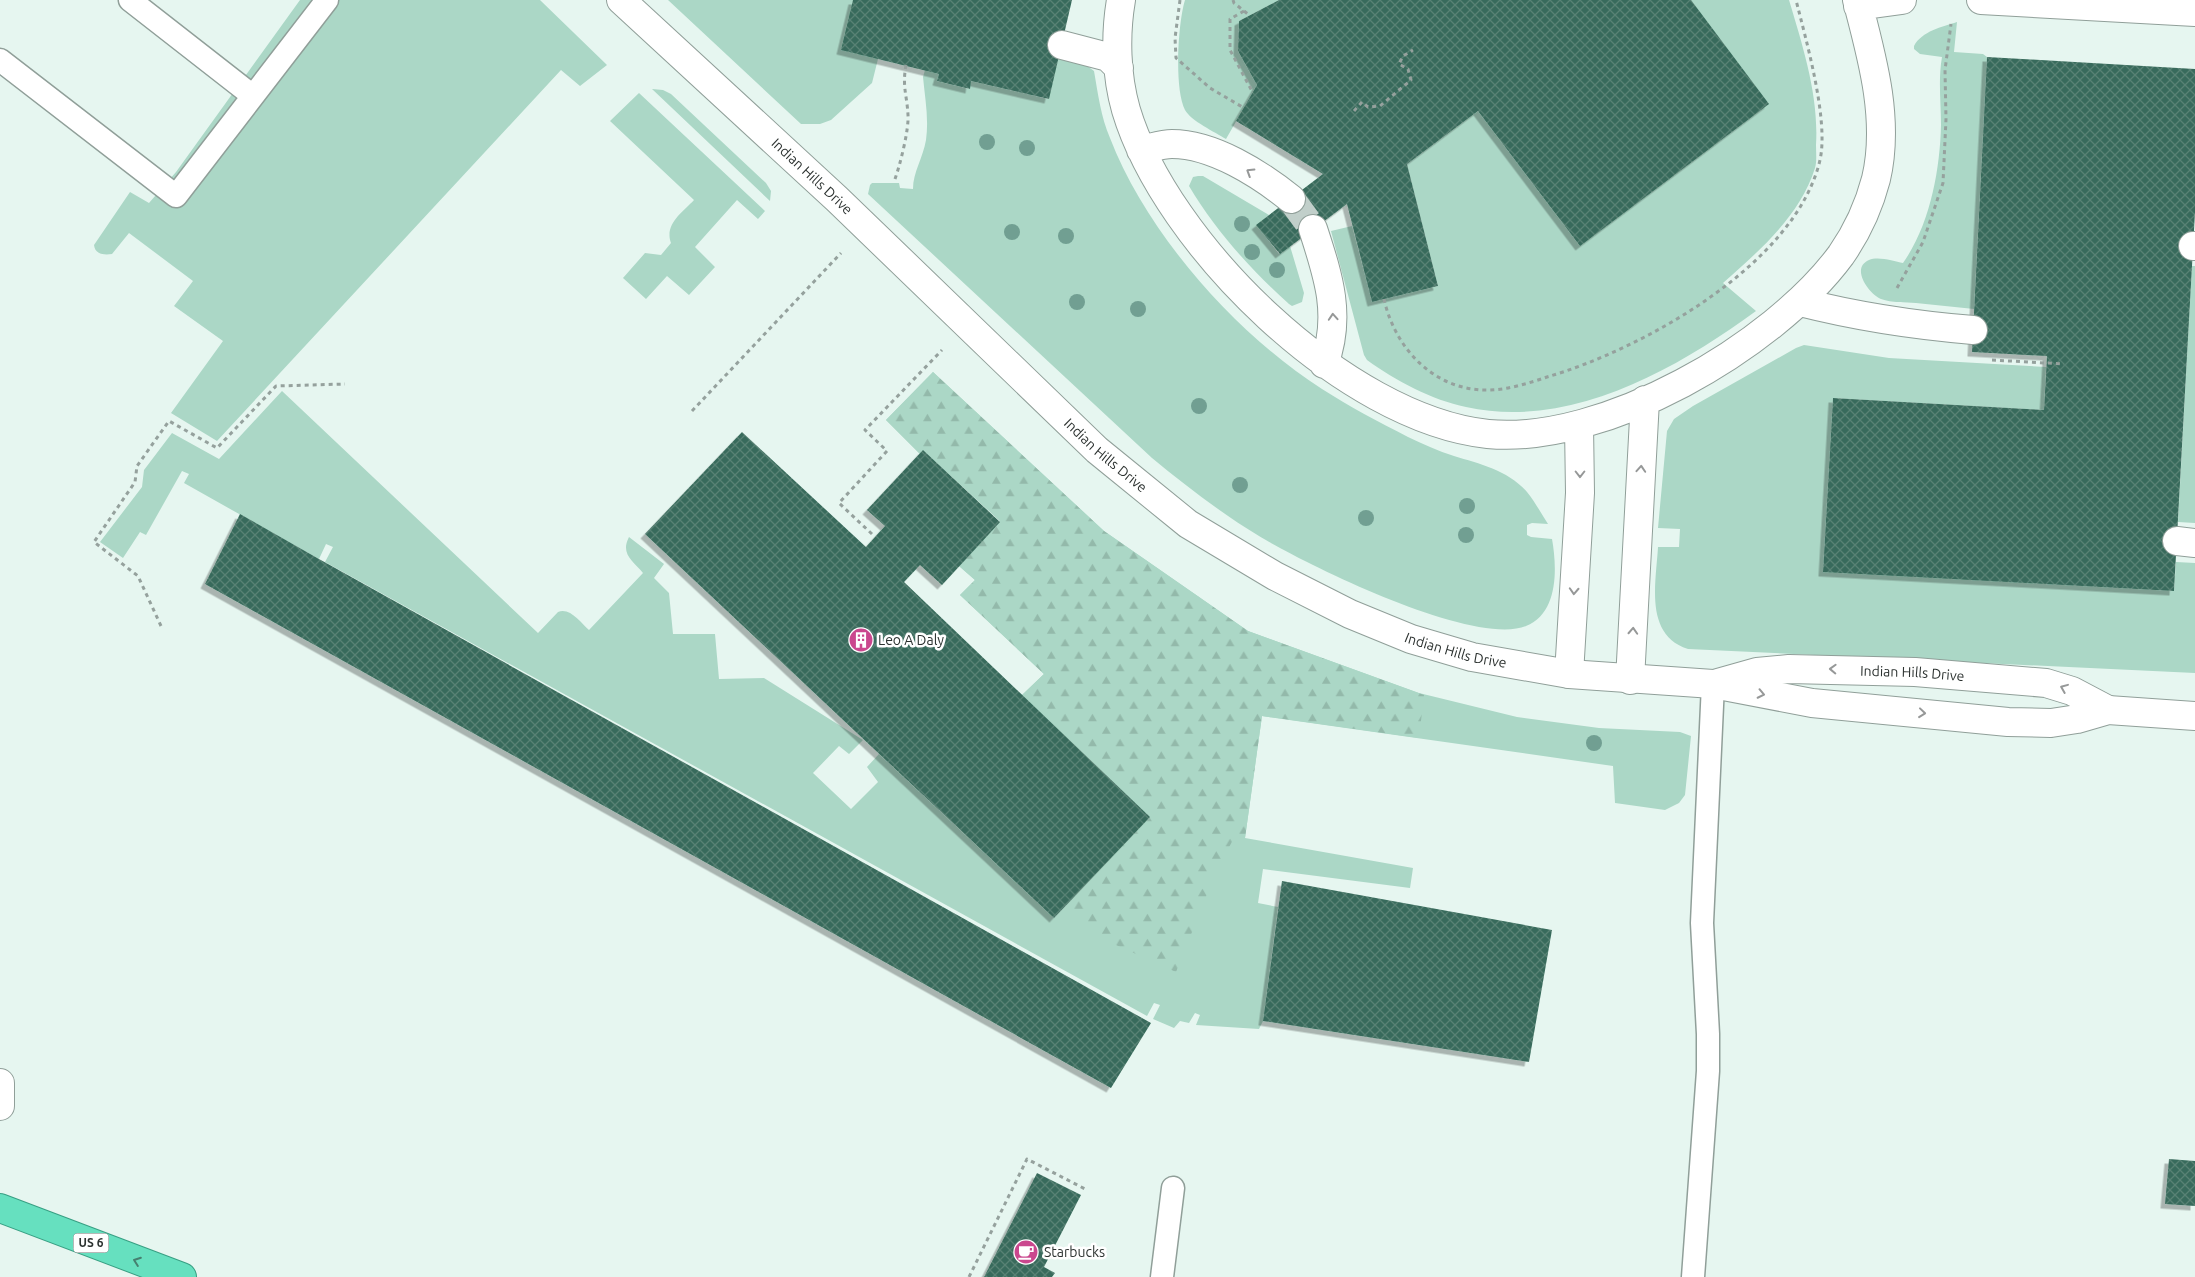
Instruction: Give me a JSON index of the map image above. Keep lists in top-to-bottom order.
{
  "streets": {
    "highway": ["US 6"],
    "street": ["Indian Hills Drive"]
  },
  "places": {
    "building": ["Leo A Daly"],
    "cafe": ["Starbucks"]
  }
}
